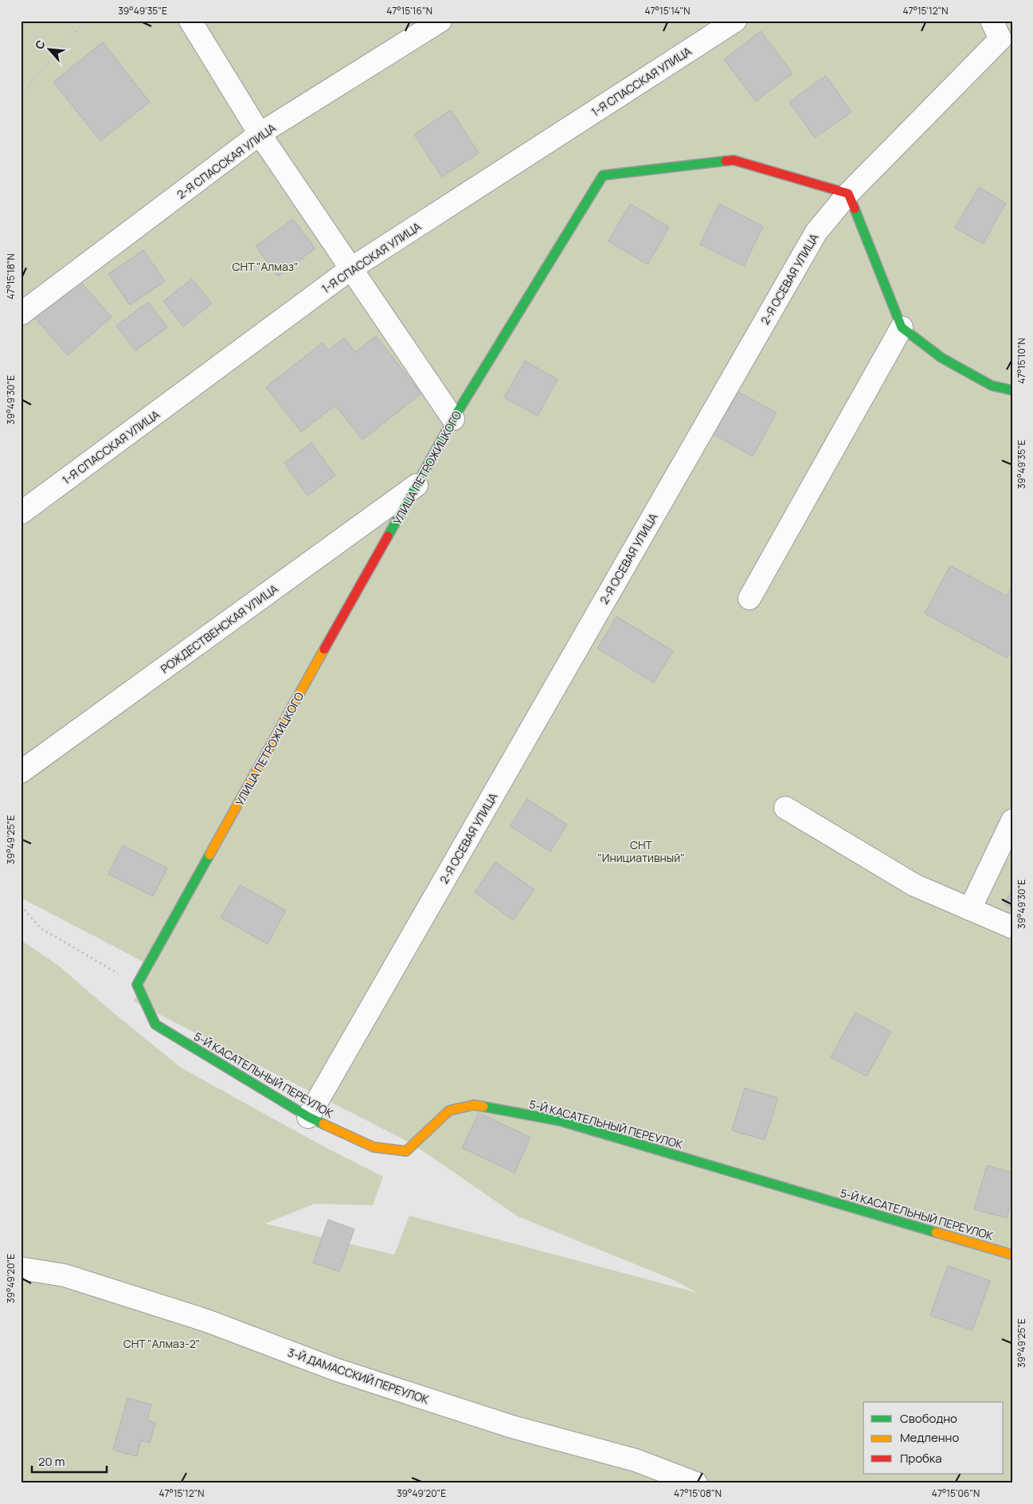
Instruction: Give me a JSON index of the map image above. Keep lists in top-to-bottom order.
{
  "streets": {
    "street": [
      "1-Я СПАССКАЯ УЛИЦА",
      "2-Я СПАССКАЯ УЛИЦА",
      "2-Я ОСЕВАЯ УЛИЦА",
      "УЛИЦА ПЕТРОЖИЦКОГО",
      "РОЖДЕСТВЕНСКАЯ УЛИЦА",
      "5-Й КАСАТЕЛЬНЫЙ ПЕРЕУЛОК",
      "3-Й ДАМАССКИЙ ПЕРЕУЛОК"
    ]
  },
  "crossings": [
    ["2-Я ОСЕВАЯ УЛИЦА", "УЛИЦА ПЕТРОЖИЦКОГО"],
    ["2-Я ОСЕВАЯ УЛИЦА", "5-Й КАСАТЕЛЬНЫЙ ПЕРЕУЛОК"],
    ["УЛИЦА ПЕТРОЖИЦКОГО", "РОЖДЕСТВЕНСКАЯ УЛИЦА"],
    ["УЛИЦА ПЕТРОЖИЦКОГО", "5-Й КАСАТЕЛЬНЫЙ ПЕРЕУЛОК"]
  ],
  "parks": ["СНТ \"Алмаз\"", "СНТ \"Инициативный\"", "СНТ \"Алмаз-2\""],
  "legend": ["Свободно", "Медленно", "Пробка"],
  "scale_bar": "20 m",
  "north": "top left",
  "coordinates": [
    "39°49'35\"E",
    "47°15'16\"N",
    "47°15'14\"N",
    "47°15'12\"N",
    "47°15'18\"N",
    "47°15'10\"N",
    "39°49'30\"E",
    "39°49'25\"E",
    "39°49'20\"E",
    "47°15'08\"N",
    "47°15'06\"N"
  ]
}
